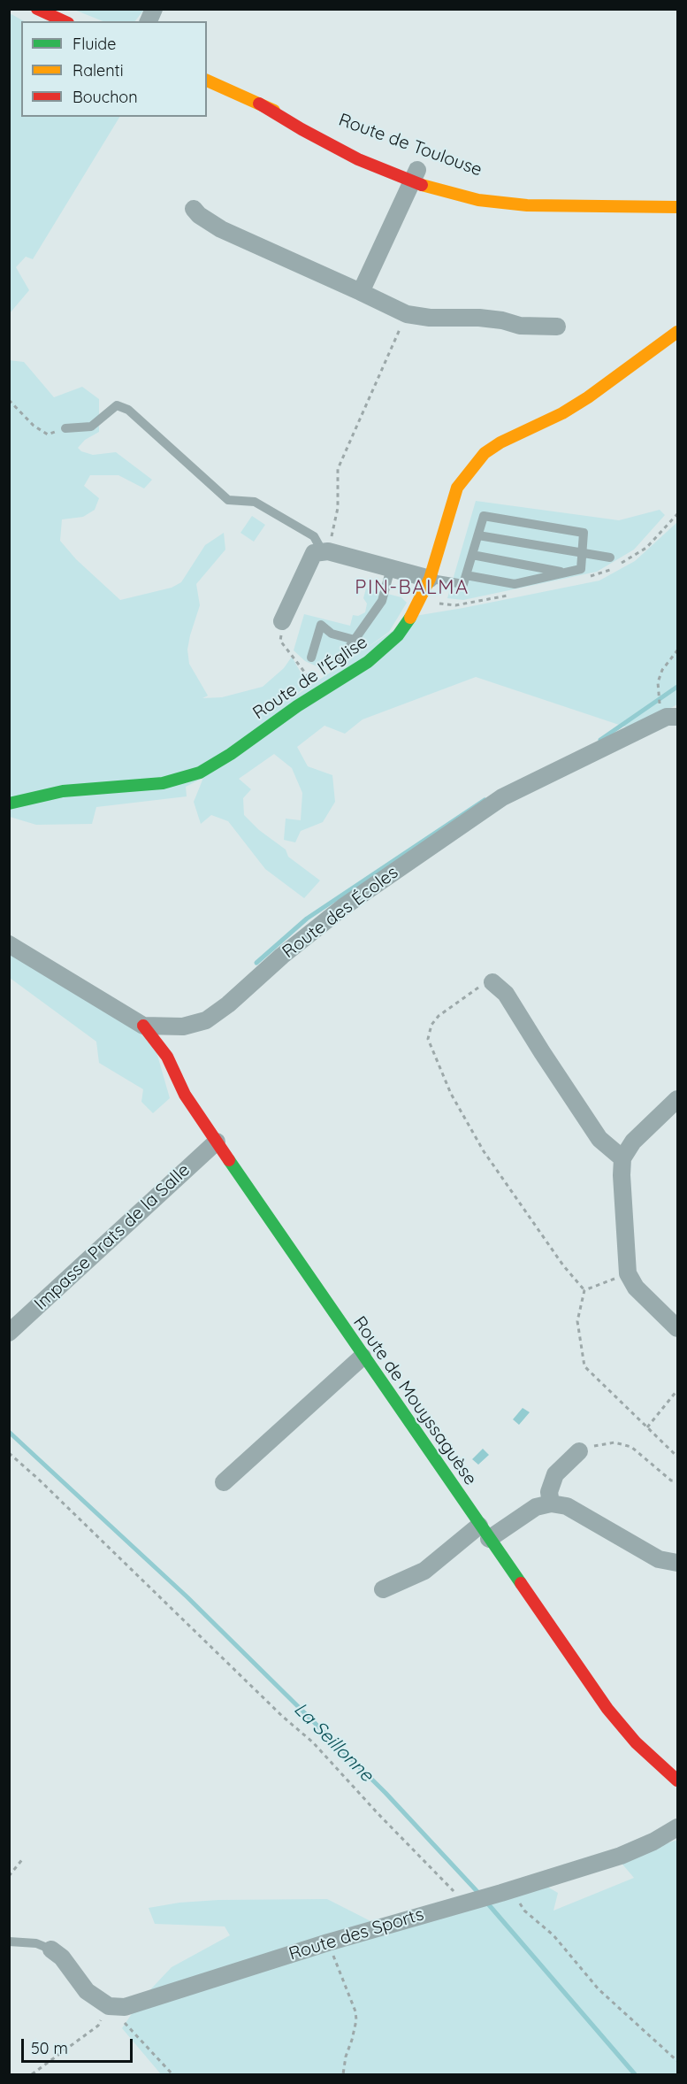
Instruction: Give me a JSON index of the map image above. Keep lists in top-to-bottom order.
{
  "streets": {
    "street": [
      "Route de Toulouse",
      "Route de l'Église",
      "Route des Écoles",
      "Impasse Prats de la Salle",
      "Route de Mouyssaguèse",
      "Route des Sports"
    ]
  },
  "crossings": [
    ["Route des Écoles", "Route de Mouyssaguèse"],
    ["Impasse Prats de la Salle", "Route de Mouyssaguèse"]
  ],
  "districts": ["PIN-BALMA"],
  "water": ["La Seillonne"],
  "legend": ["Fluide", "Ralenti", "Bouchon"],
  "scale_bar": "50 m"
}
